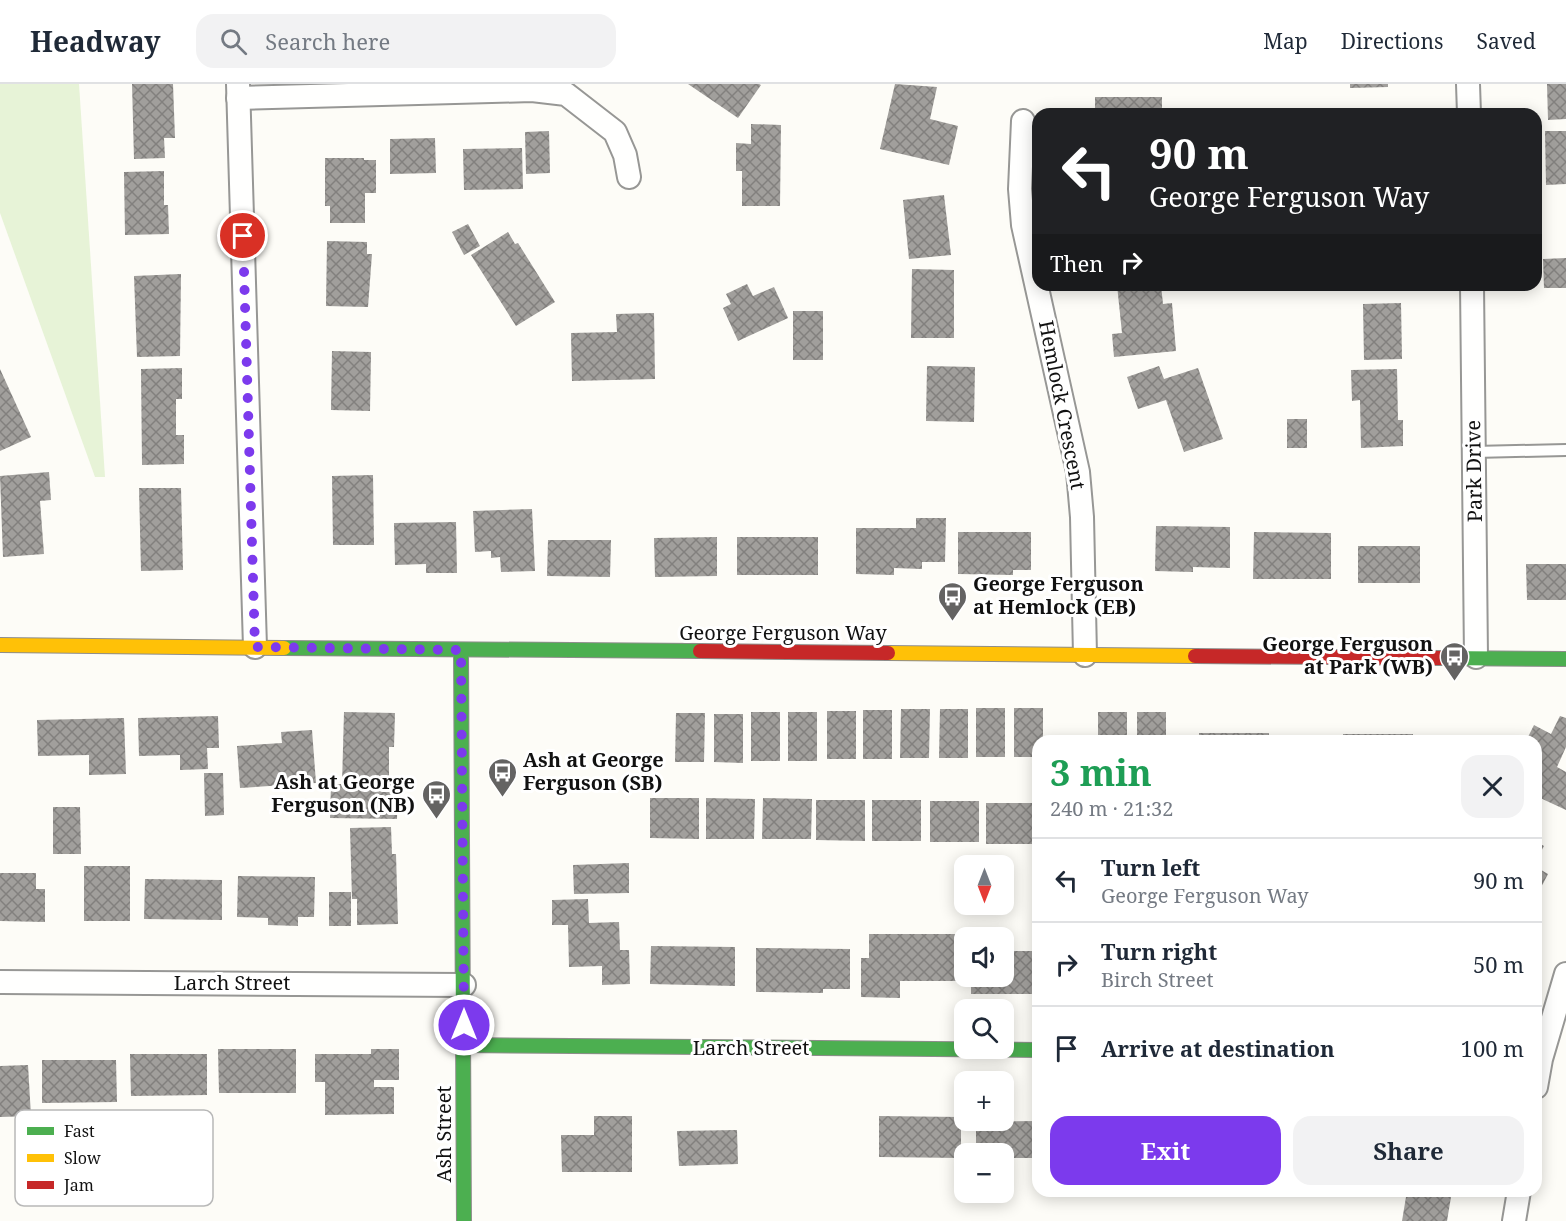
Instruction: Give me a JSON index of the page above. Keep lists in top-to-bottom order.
{
  "streets": {
    "main road": ["George Ferguson Way", "Larch Street", "Ash Street"],
    "street": ["Hemlock Crescent", "Park Drive"]
  },
  "crossings": [
    ["Hemlock Crescent", "George Ferguson Way"],
    ["Park Drive", "George Ferguson Way"],
    ["George Ferguson Way", "Ash Street"],
    ["Larch Street", "Ash Street"]
  ],
  "places": {
    "bus stop": [
      "George Ferguson at Hemlock (EB)",
      "George Ferguson at Park (WB)",
      "Ash at George Ferguson (SB)",
      "Ash at George Ferguson (NB)"
    ]
  },
  "legend": ["Fast", "Slow", "Jam"],
  "north": "bottom",
  "page": {
    "header": "Headway",
    "search": "Search here",
    "nav": ["Map", "Directions", "Saved"],
    "turn": ["90 m", "George Ferguson Way"],
    "then": "Then",
    "heading": ["3 min", "240 m · 21:32"],
    "list": [
      {
        "name": "Turn left",
        "note": "George Ferguson Way",
        "value": "90 m"
      },
      {
        "name": "Turn right",
        "note": "Birch Street",
        "value": "50 m"
      },
      {
        "name": "Arrive at destination",
        "value": "100 m"
      }
    ],
    "map_buttons": ["+", "−"],
    "buttons": ["Exit", "Share"]
  }
}
